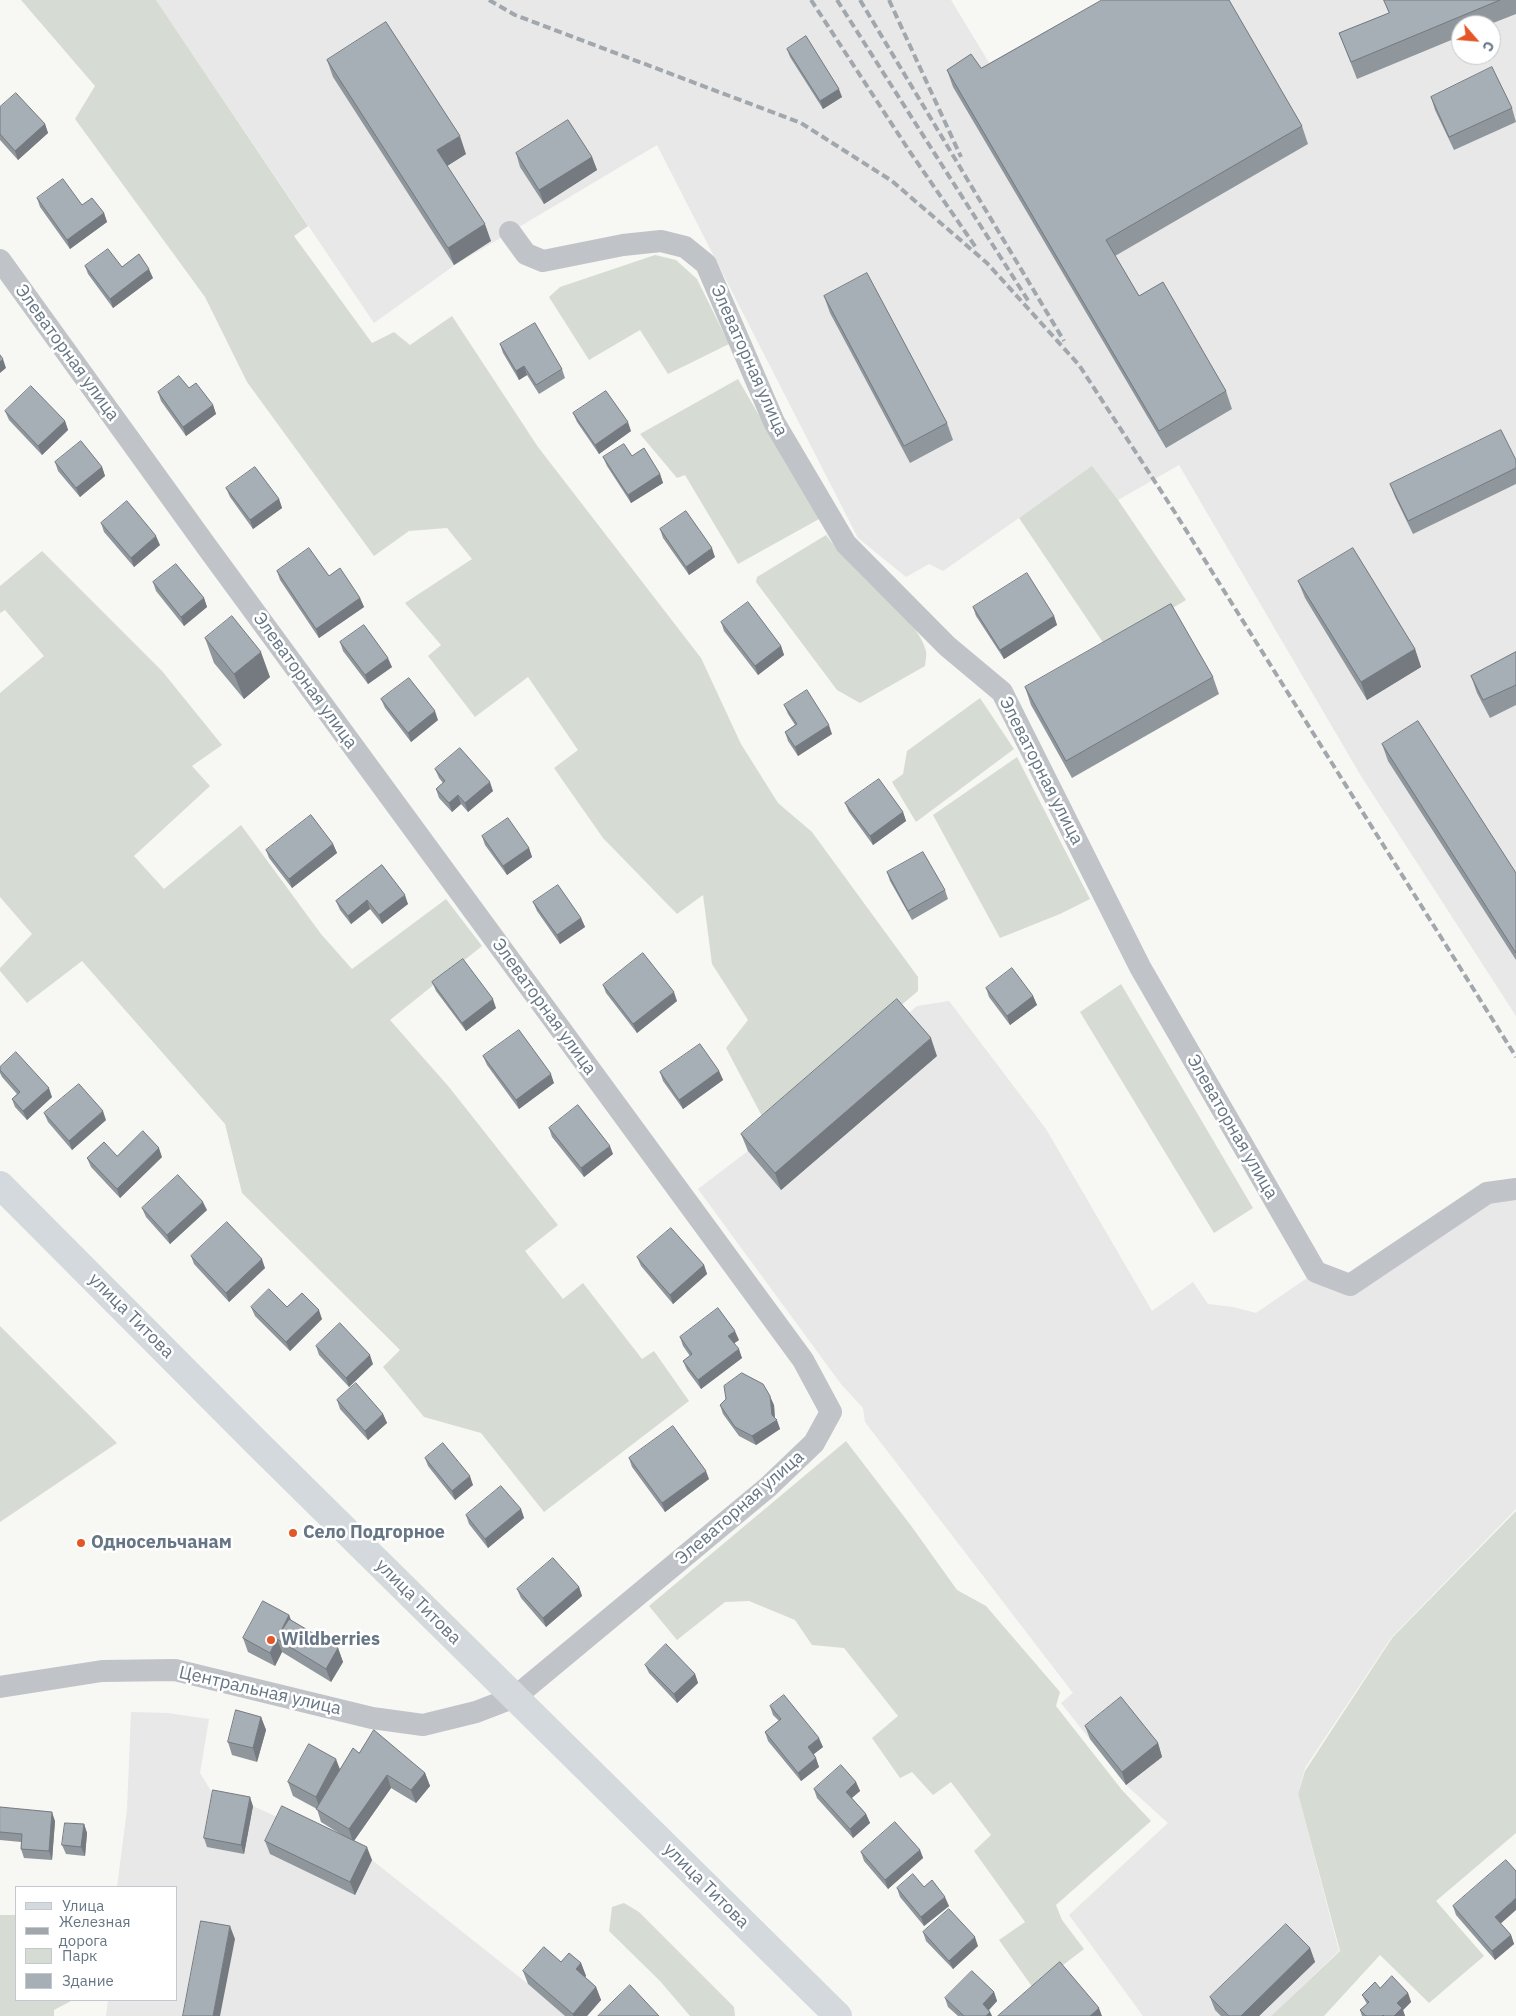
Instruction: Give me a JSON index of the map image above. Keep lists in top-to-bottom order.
{
  "streets": {
    "main road": ["улица Титова"],
    "street": ["Элеваторная улица", "Центральная улица"]
  },
  "crossings": [
    ["Элеваторная улица", "улица Титова"],
    ["Элеваторная улица", "Центральная улица"],
    ["улица Титова", "Центральная улица"]
  ],
  "places": ["Село Подгорное", "Односельчанам", "Wildberries"],
  "legend": [
    "Улица",
    "Железная дорога",
    "Парк",
    "Здание"
  ],
  "north": "bottom right"
}
